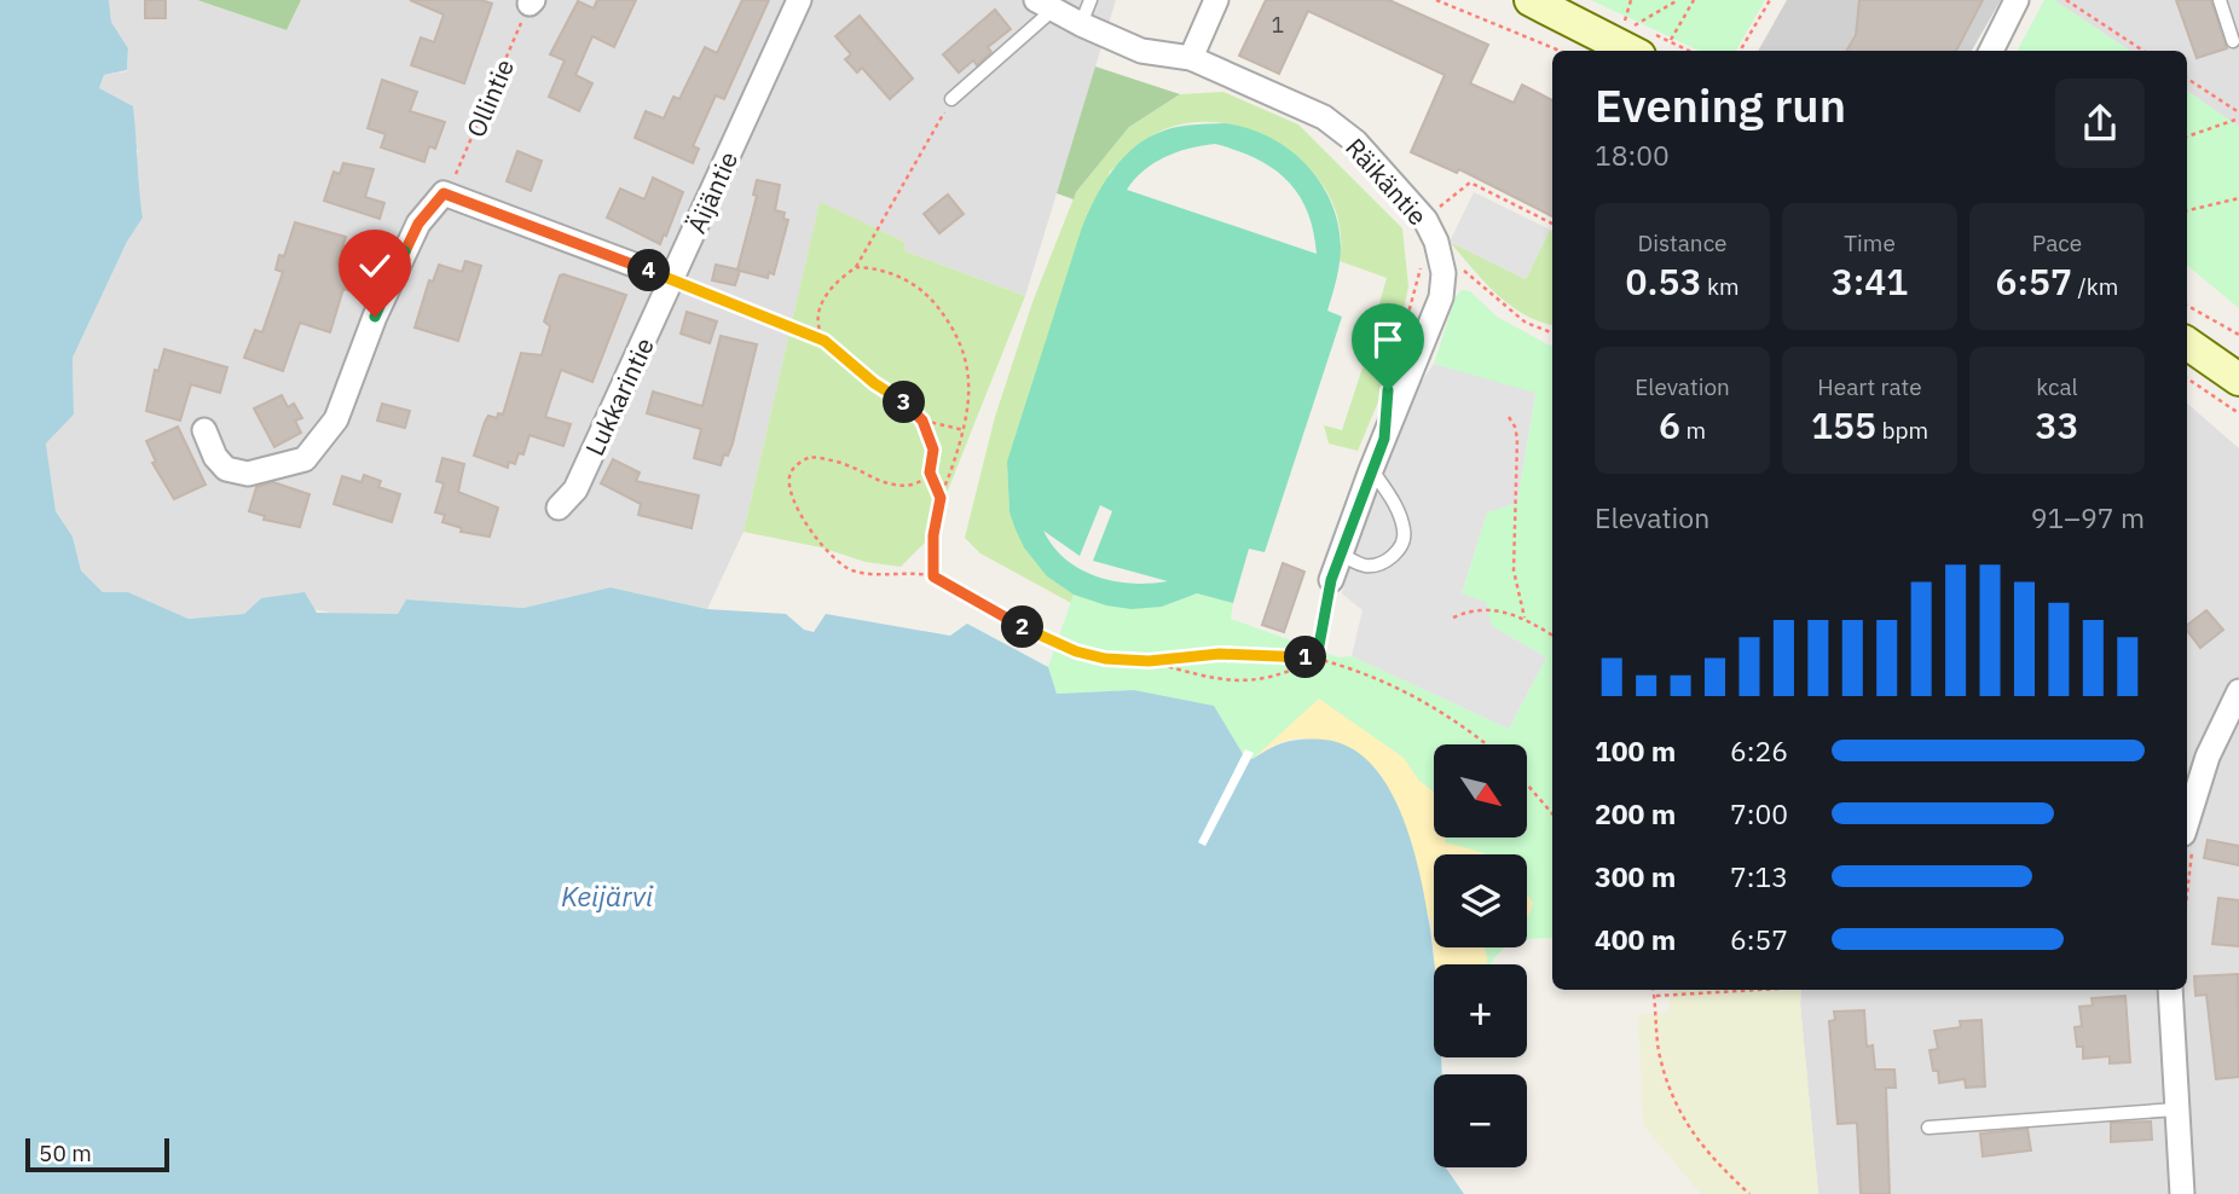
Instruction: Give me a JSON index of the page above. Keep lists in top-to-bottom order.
{
  "streets": {
    "street": ["Räikäntie", "Äijäntie", "Lukkarintie"],
    "path": ["Ollintie"]
  },
  "crossings": [
    ["Äijäntie", "Lukkarintie"]
  ],
  "water": ["Keijärvi"],
  "house_numbers": ["1"],
  "scale_bar": "50 m",
  "north": "bottom right",
  "page": {
    "heading": ["Evening run", "18:00"],
    "stats": [
      ["Distance", "0.53 km"],
      ["Time", "3:41"],
      ["Pace", "6:57 /km"],
      ["Elevation", "6 m"],
      ["Heart rate", "155 bpm"],
      ["kcal", "33"]
    ],
    "pins": [
      "4",
      "3",
      "2",
      "1"
    ],
    "chart": ["Elevation", "91–97 m"],
    "list": [
      {
        "name": "100 m",
        "note": "6:26"
      },
      {
        "name": "200 m",
        "note": "7:00"
      },
      {
        "name": "300 m",
        "note": "7:13"
      },
      {
        "name": "400 m",
        "note": "6:57"
      }
    ],
    "map_buttons": ["+", "−"],
    "scale": "50 m"
  }
}
